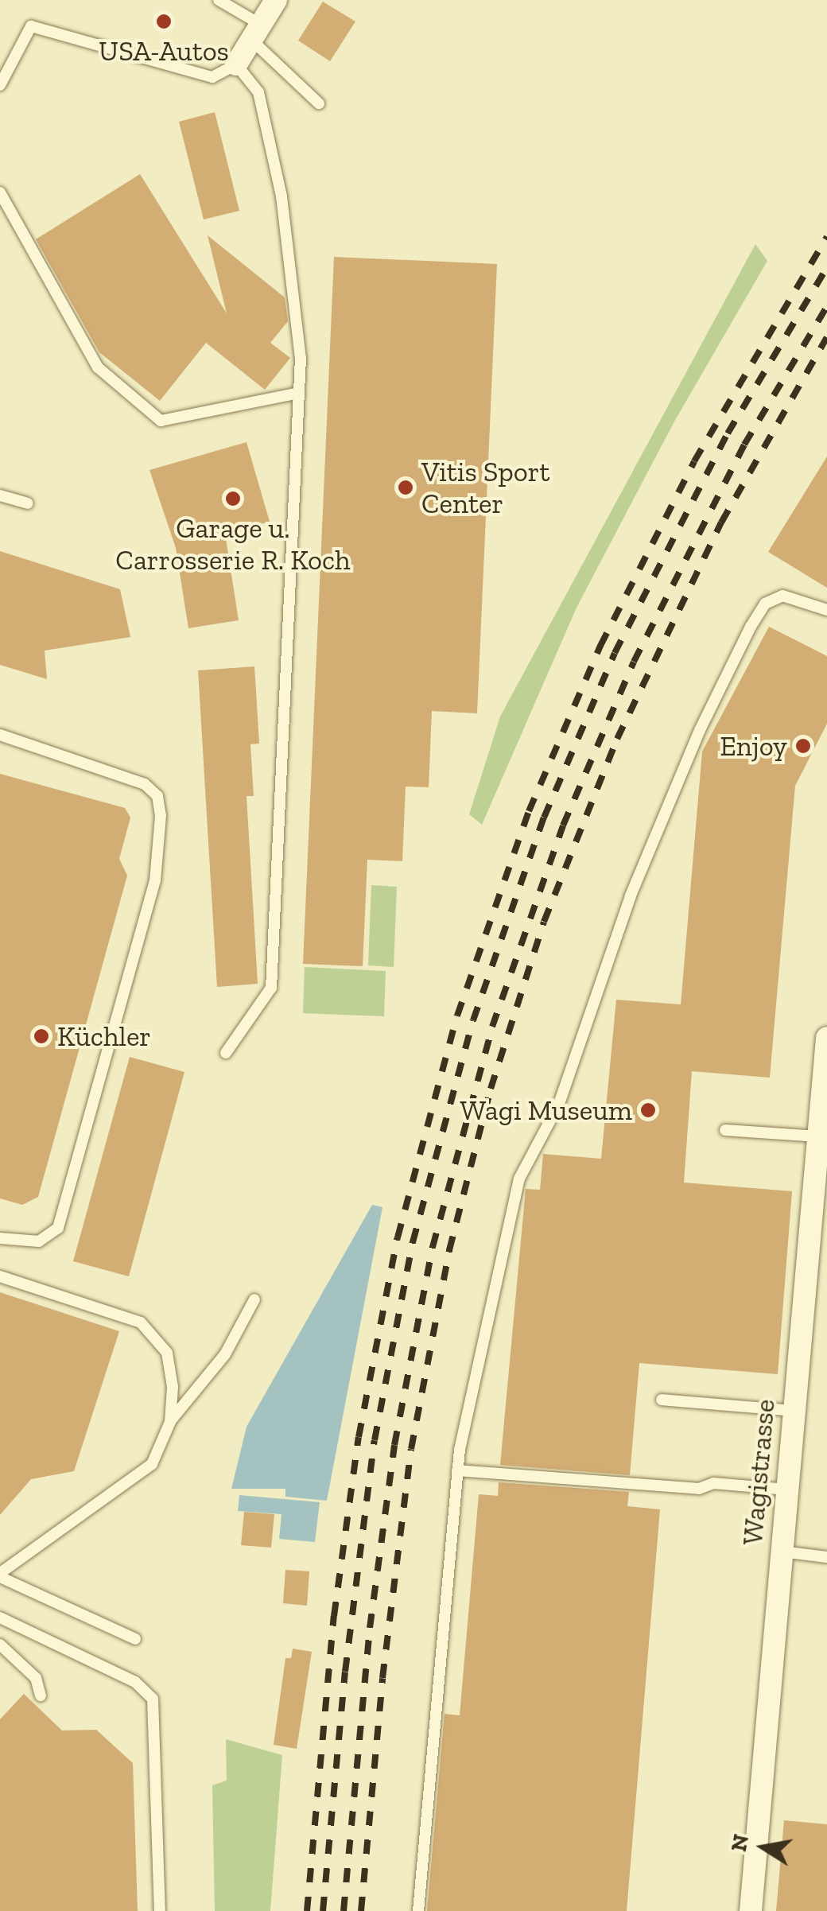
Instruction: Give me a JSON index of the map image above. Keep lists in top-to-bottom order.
{
  "streets": {
    "street": ["Wagistrasse"]
  },
  "places": [
    "USA-Autos",
    "Vitis Sport Center",
    "Garage u. Carrosserie R. Koch",
    "Enjoy",
    "Küchler",
    "Wagi Museum"
  ],
  "north": "left"
}
